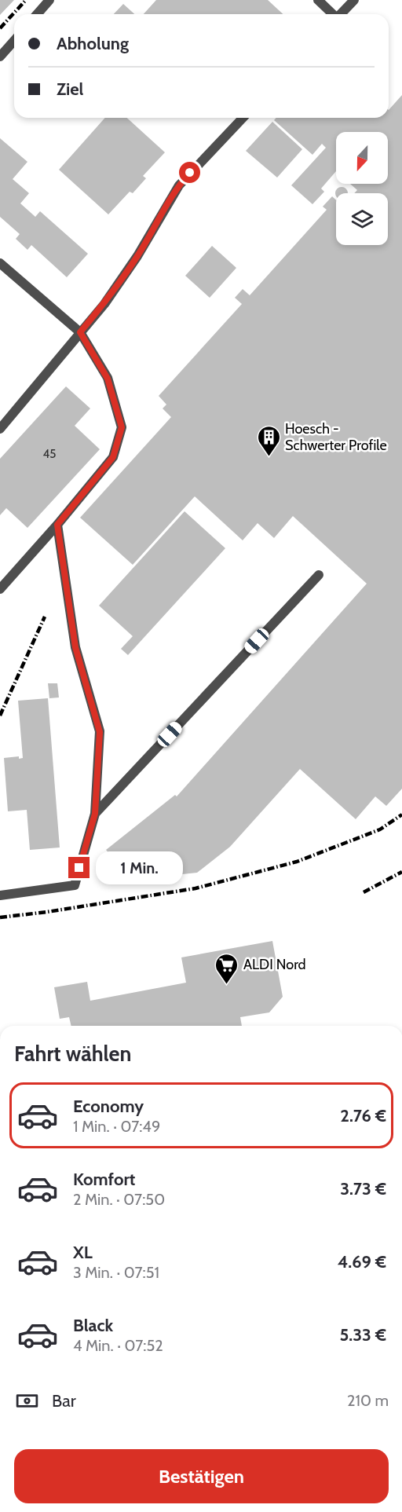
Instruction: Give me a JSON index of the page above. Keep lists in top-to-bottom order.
{
  "places": {
    "building": ["Hoesch - Schwerter Profile"],
    "supermarket": ["ALDI Nord"]
  },
  "house_numbers": ["45"],
  "north": "bottom",
  "page": {
    "banner": ["Abholung", "Ziel"],
    "bubble": "1 Min.",
    "heading": "Fahrt wählen",
    "list": [
      {
        "name": "Economy",
        "note": "1 Min. · 07:49",
        "value": "2.76 €"
      },
      {
        "name": "Komfort",
        "note": "2 Min. · 07:50",
        "value": "3.73 €"
      },
      {
        "name": "XL",
        "note": "3 Min. · 07:51",
        "value": "4.69 €"
      },
      {
        "name": "Black",
        "note": "4 Min. · 07:52",
        "value": "5.33 €"
      }
    ],
    "pay": ["Bar", "210 m"],
    "buttons": "Bestätigen"
  }
}
